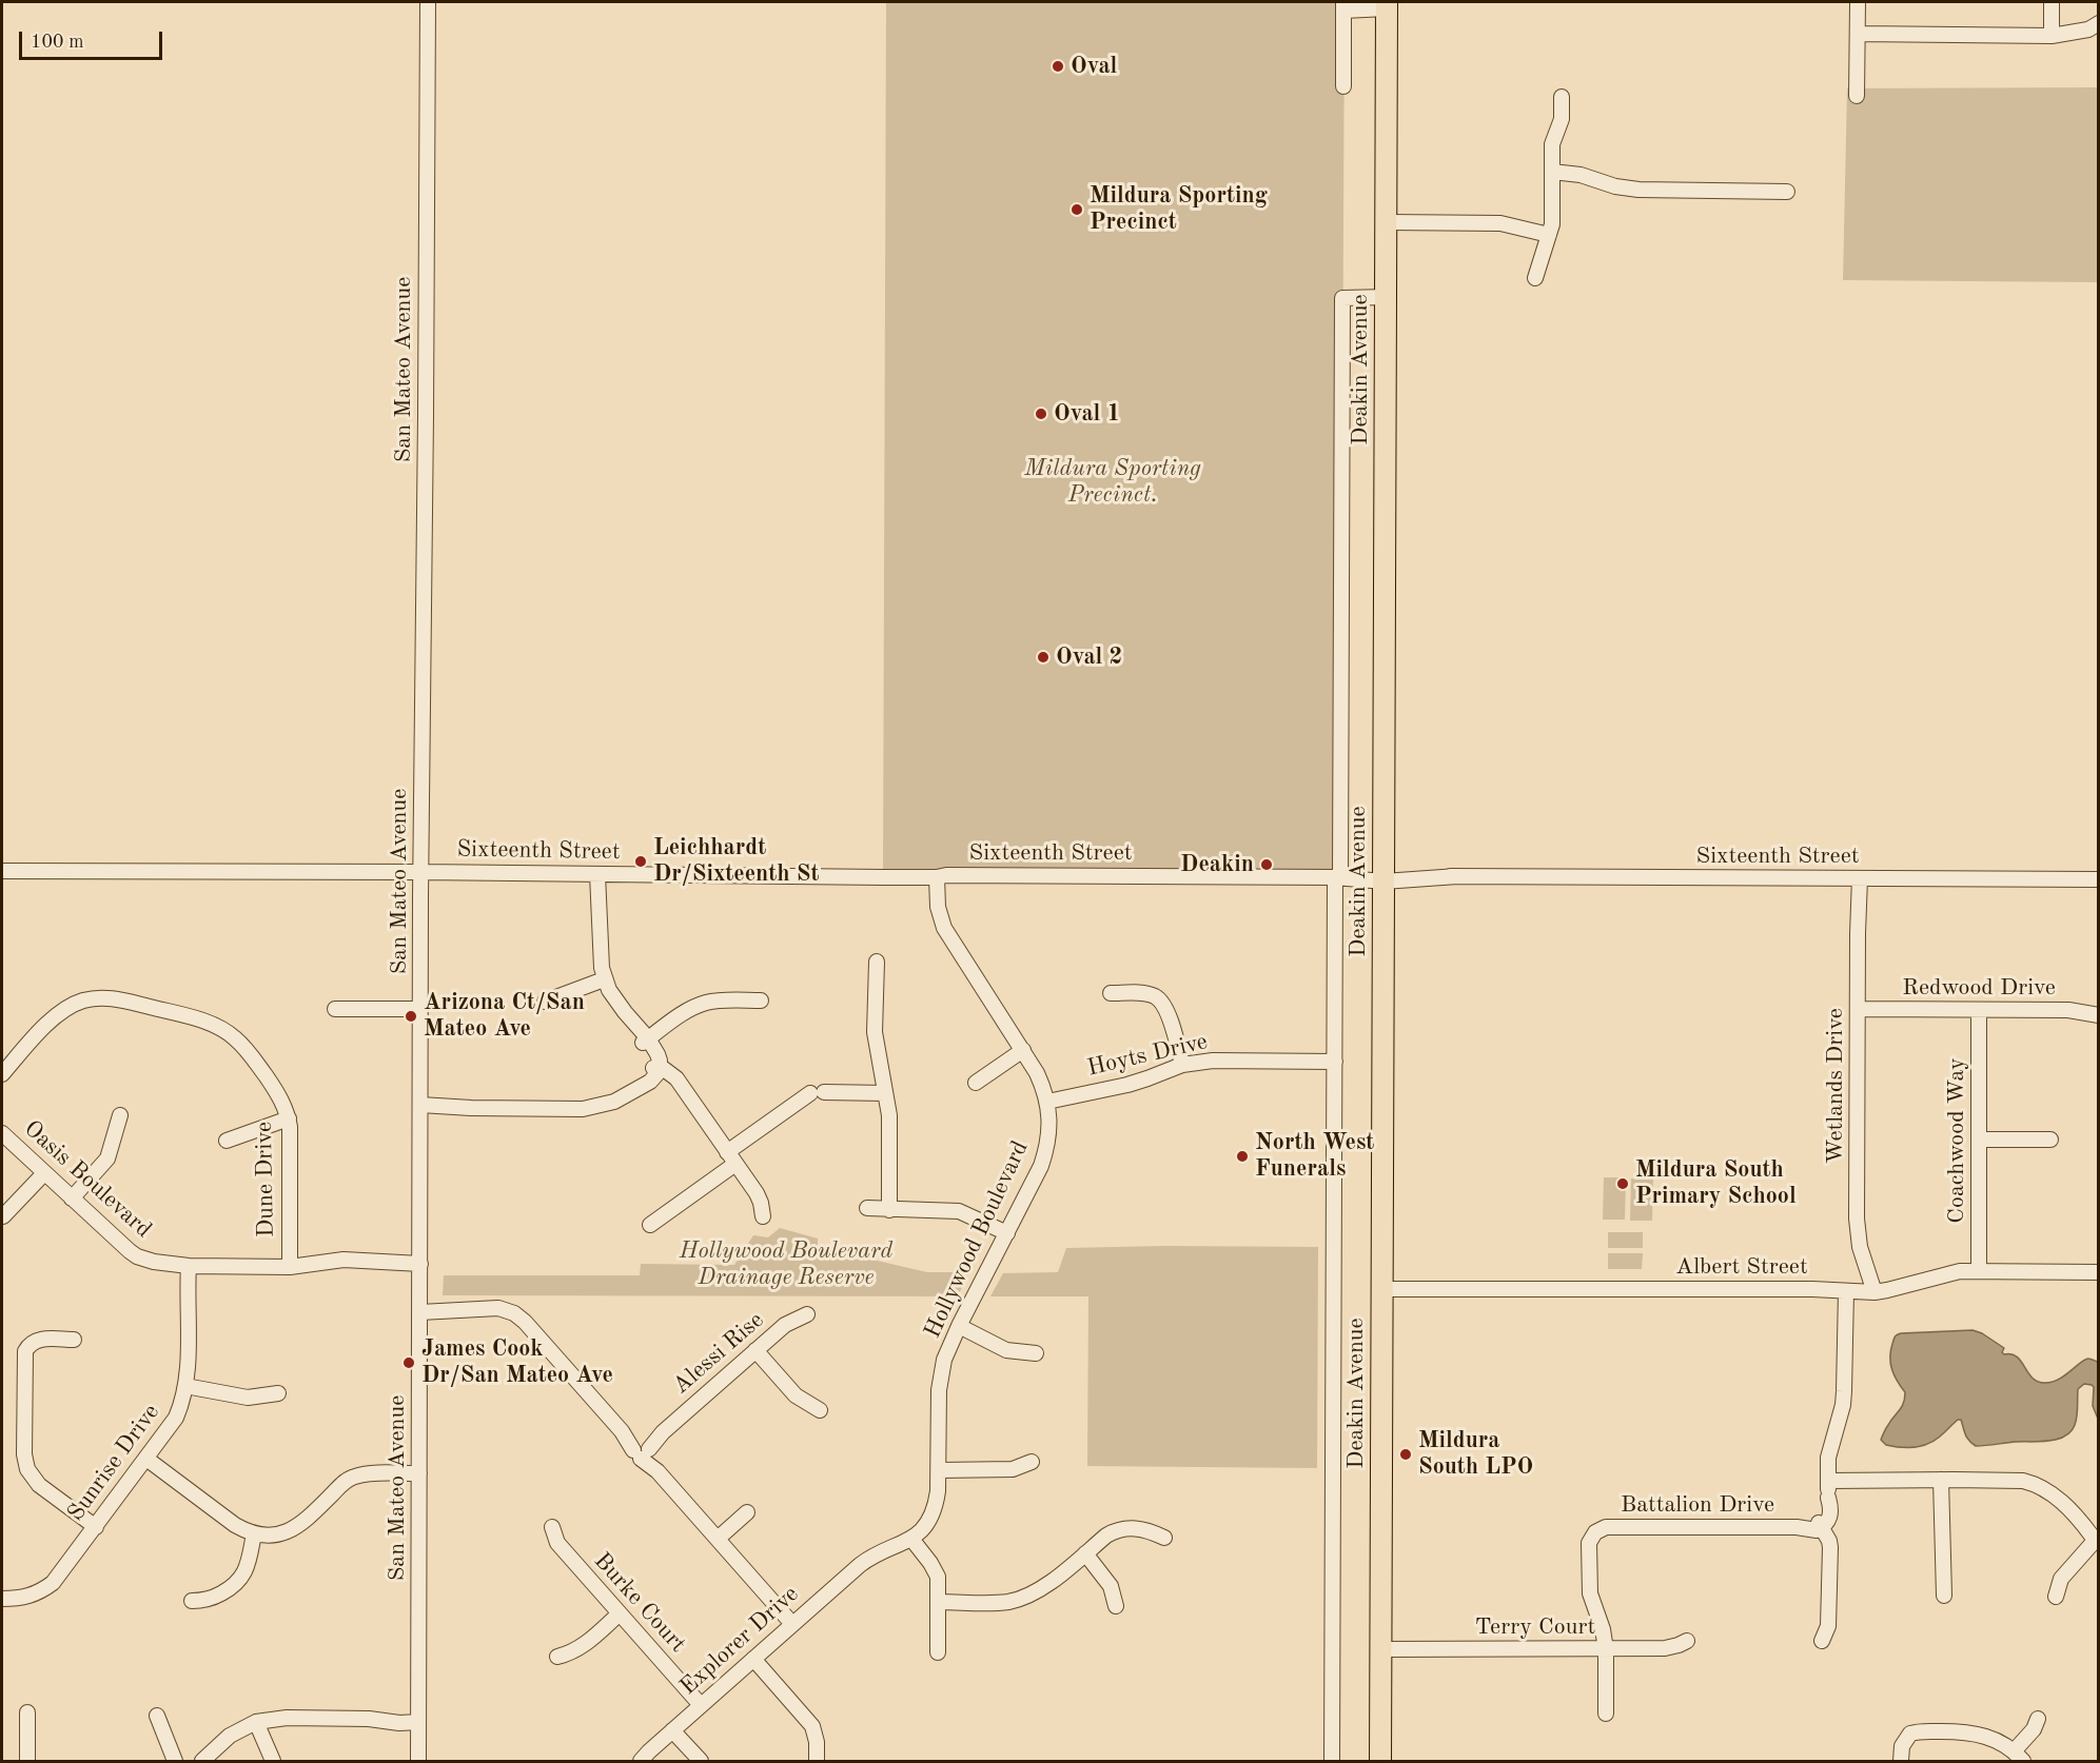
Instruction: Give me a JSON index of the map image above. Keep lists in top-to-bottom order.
{
  "streets": {
    "highway": ["Deakin Avenue"],
    "street": [
      "San Mateo Avenue",
      "Sixteenth Street",
      "Redwood Drive",
      "Hoyts Drive",
      "Wetlands Drive",
      "Coachwood Way",
      "Oasis Boulevard",
      "Dune Drive",
      "Hollywood Boulevard",
      "Albert Street",
      "Alessi Rise",
      "Sunrise Drive",
      "Battalion Drive",
      "Burke Court",
      "Terry Court",
      "Explorer Drive"
    ]
  },
  "crossings": [
    ["San Mateo Avenue", "Sixteenth Street"],
    ["San Mateo Avenue", "Oasis Boulevard"],
    ["Deakin Avenue", "Sixteenth Street"],
    ["Deakin Avenue", "Hoyts Drive"],
    ["Deakin Avenue", "Albert Street"],
    ["Deakin Avenue", "Terry Court"],
    ["Sixteenth Street", "Wetlands Drive"],
    ["Sixteenth Street", "Hollywood Boulevard"],
    ["Redwood Drive", "Wetlands Drive"],
    ["Redwood Drive", "Coachwood Way"],
    ["Hoyts Drive", "Hollywood Boulevard"],
    ["Wetlands Drive", "Albert Street"],
    ["Coachwood Way", "Albert Street"],
    ["Oasis Boulevard", "Dune Drive"],
    ["Oasis Boulevard", "Sunrise Drive"],
    ["Hollywood Boulevard", "Explorer Drive"],
    ["Battalion Drive", "Terry Court"],
    ["Burke Court", "Explorer Drive"]
  ],
  "parks": ["Mildura Sporting Precinct.", "Hollywood Boulevard Drainage Reserve"],
  "places": [
    "Oval",
    "Mildura Sporting Precinct",
    "Oval 1",
    "Oval 2",
    "Leichhardt Dr/Sixteenth St",
    "Deakin",
    "Arizona Ct/San Mateo Ave",
    "North West Funerals",
    "Mildura South Primary School",
    "James Cook Dr/San Mateo Ave",
    "Mildura South LPO"
  ],
  "scale_bar": "100 m"
}
